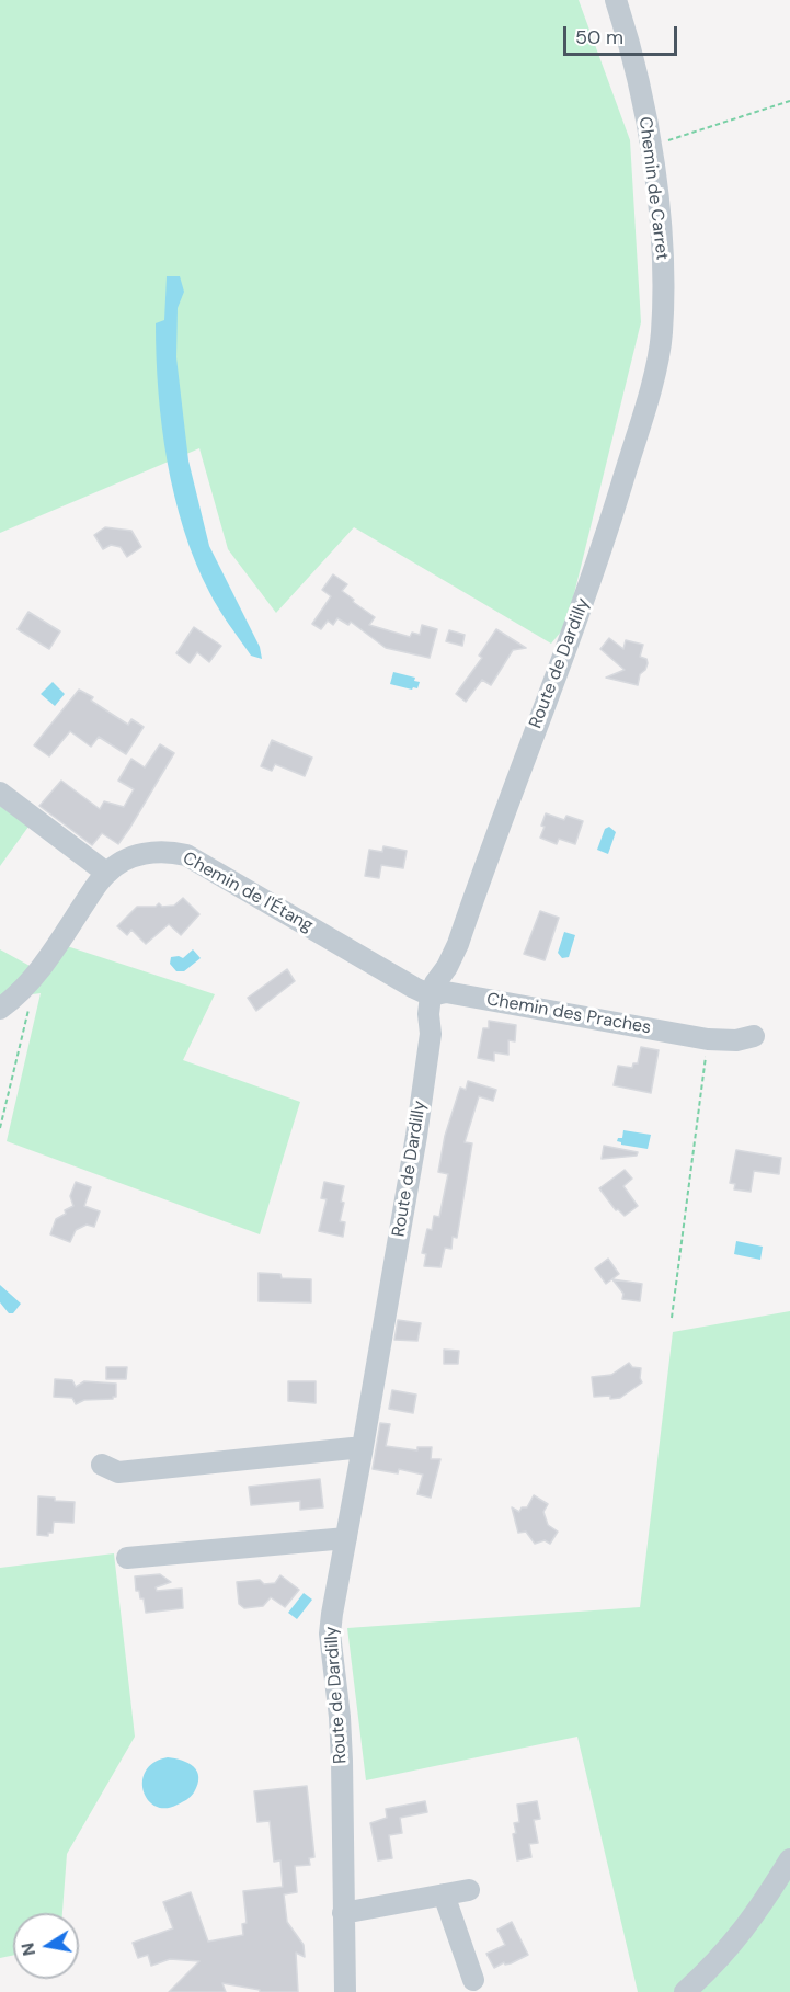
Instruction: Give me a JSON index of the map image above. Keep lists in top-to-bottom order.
{
  "streets": {
    "street": [
      "Chemin de Carret",
      "Route de Dardilly",
      "Chemin de l'Étang",
      "Chemin des Praches"
    ]
  },
  "crossings": [
    ["Chemin de Carret", "Route de Dardilly"],
    ["Route de Dardilly", "Chemin de l'Étang"],
    ["Route de Dardilly", "Chemin des Praches"],
    ["Chemin de l'Étang", "Chemin des Praches"]
  ],
  "scale_bar": "50 m",
  "north": "left"
}
